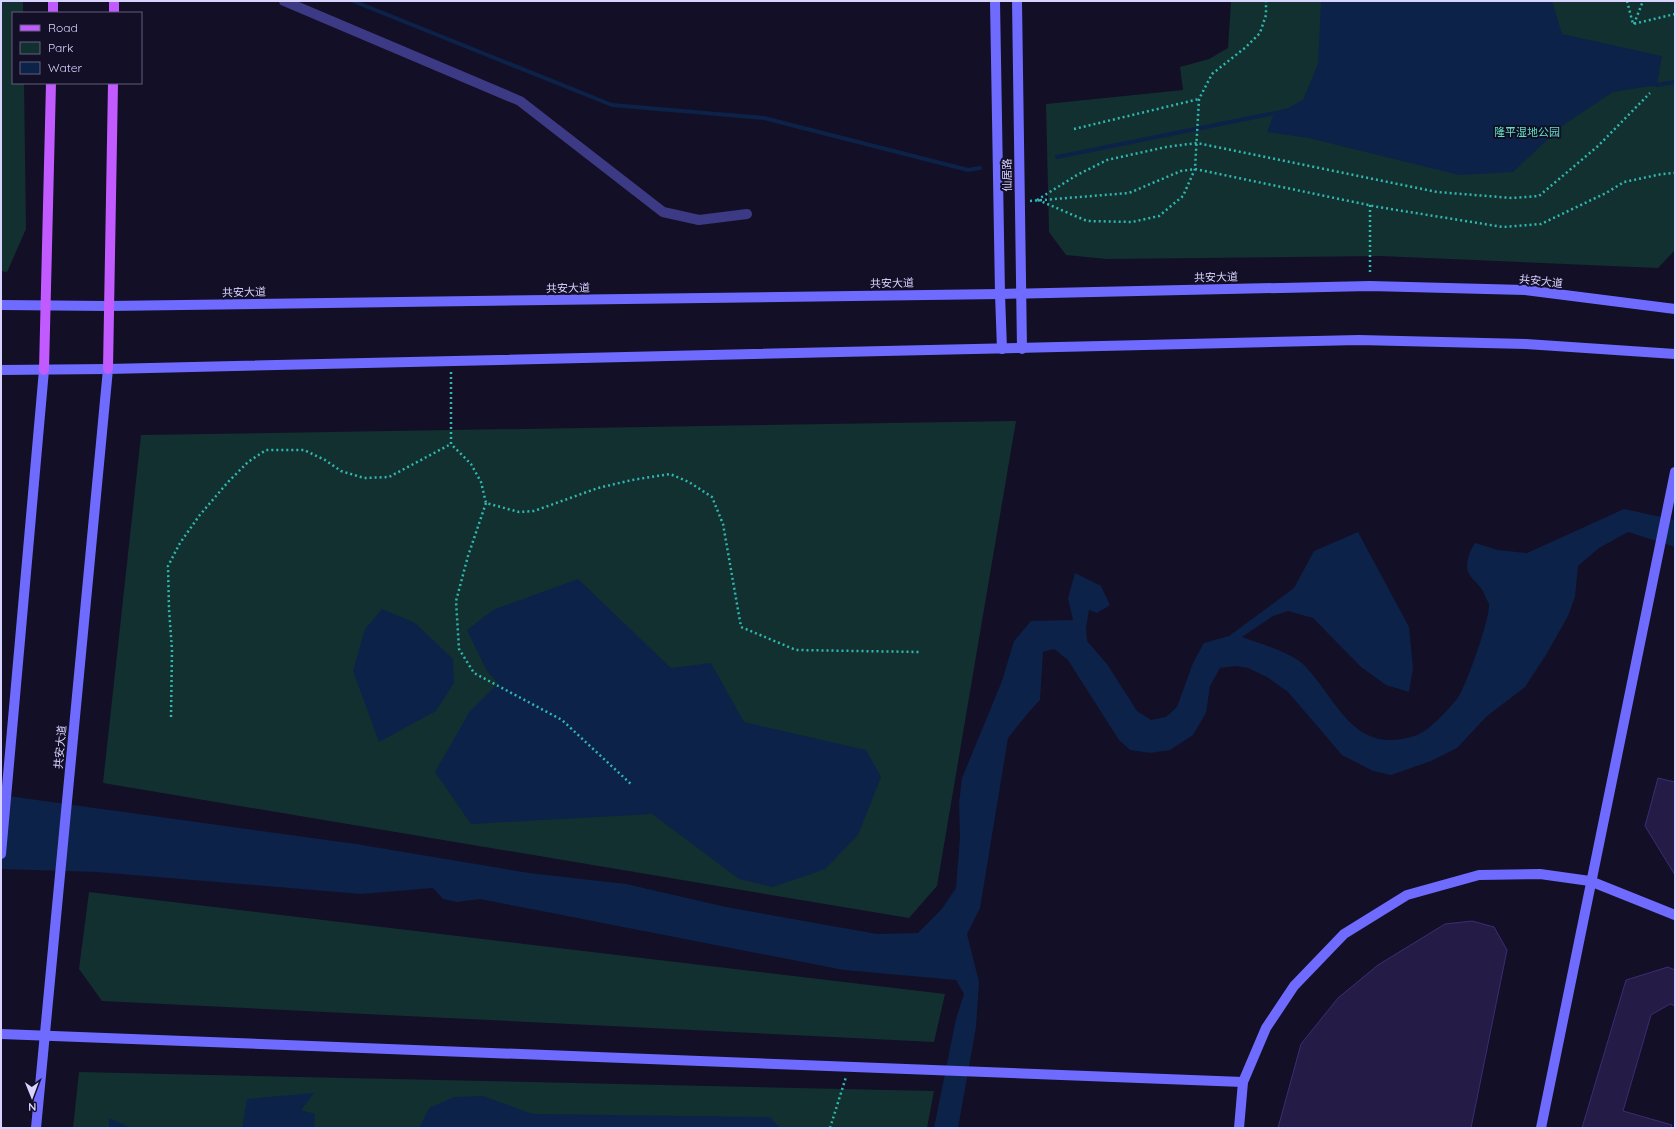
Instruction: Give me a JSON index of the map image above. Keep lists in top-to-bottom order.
{
  "streets": {
    "main road": ["仙居路", "共安大道"]
  },
  "crossings": [
    ["仙居路", "共安大道"]
  ],
  "parks": ["隆平湿地公园"],
  "legend": ["Road", "Park", "Water"],
  "north": "bottom"
}
